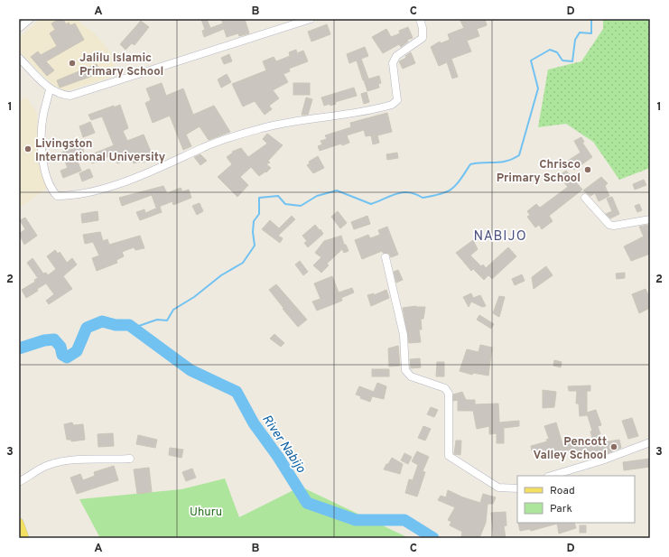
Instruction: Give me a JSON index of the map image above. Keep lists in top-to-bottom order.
{
  "districts": ["NABIJO"],
  "water": ["River Nabijo"],
  "parks": ["Uhuru"],
  "places": [
    "Jalilu Islamic Primary School",
    "Livingston International University",
    "Chrisco Primary School",
    "Pencott Valley School"
  ],
  "legend": ["Road", "Park"],
  "grid": {
    "columns": [
      "A",
      "B",
      "C",
      "D"
    ],
    "rows": ["1", "2", "3"]
  }
}
